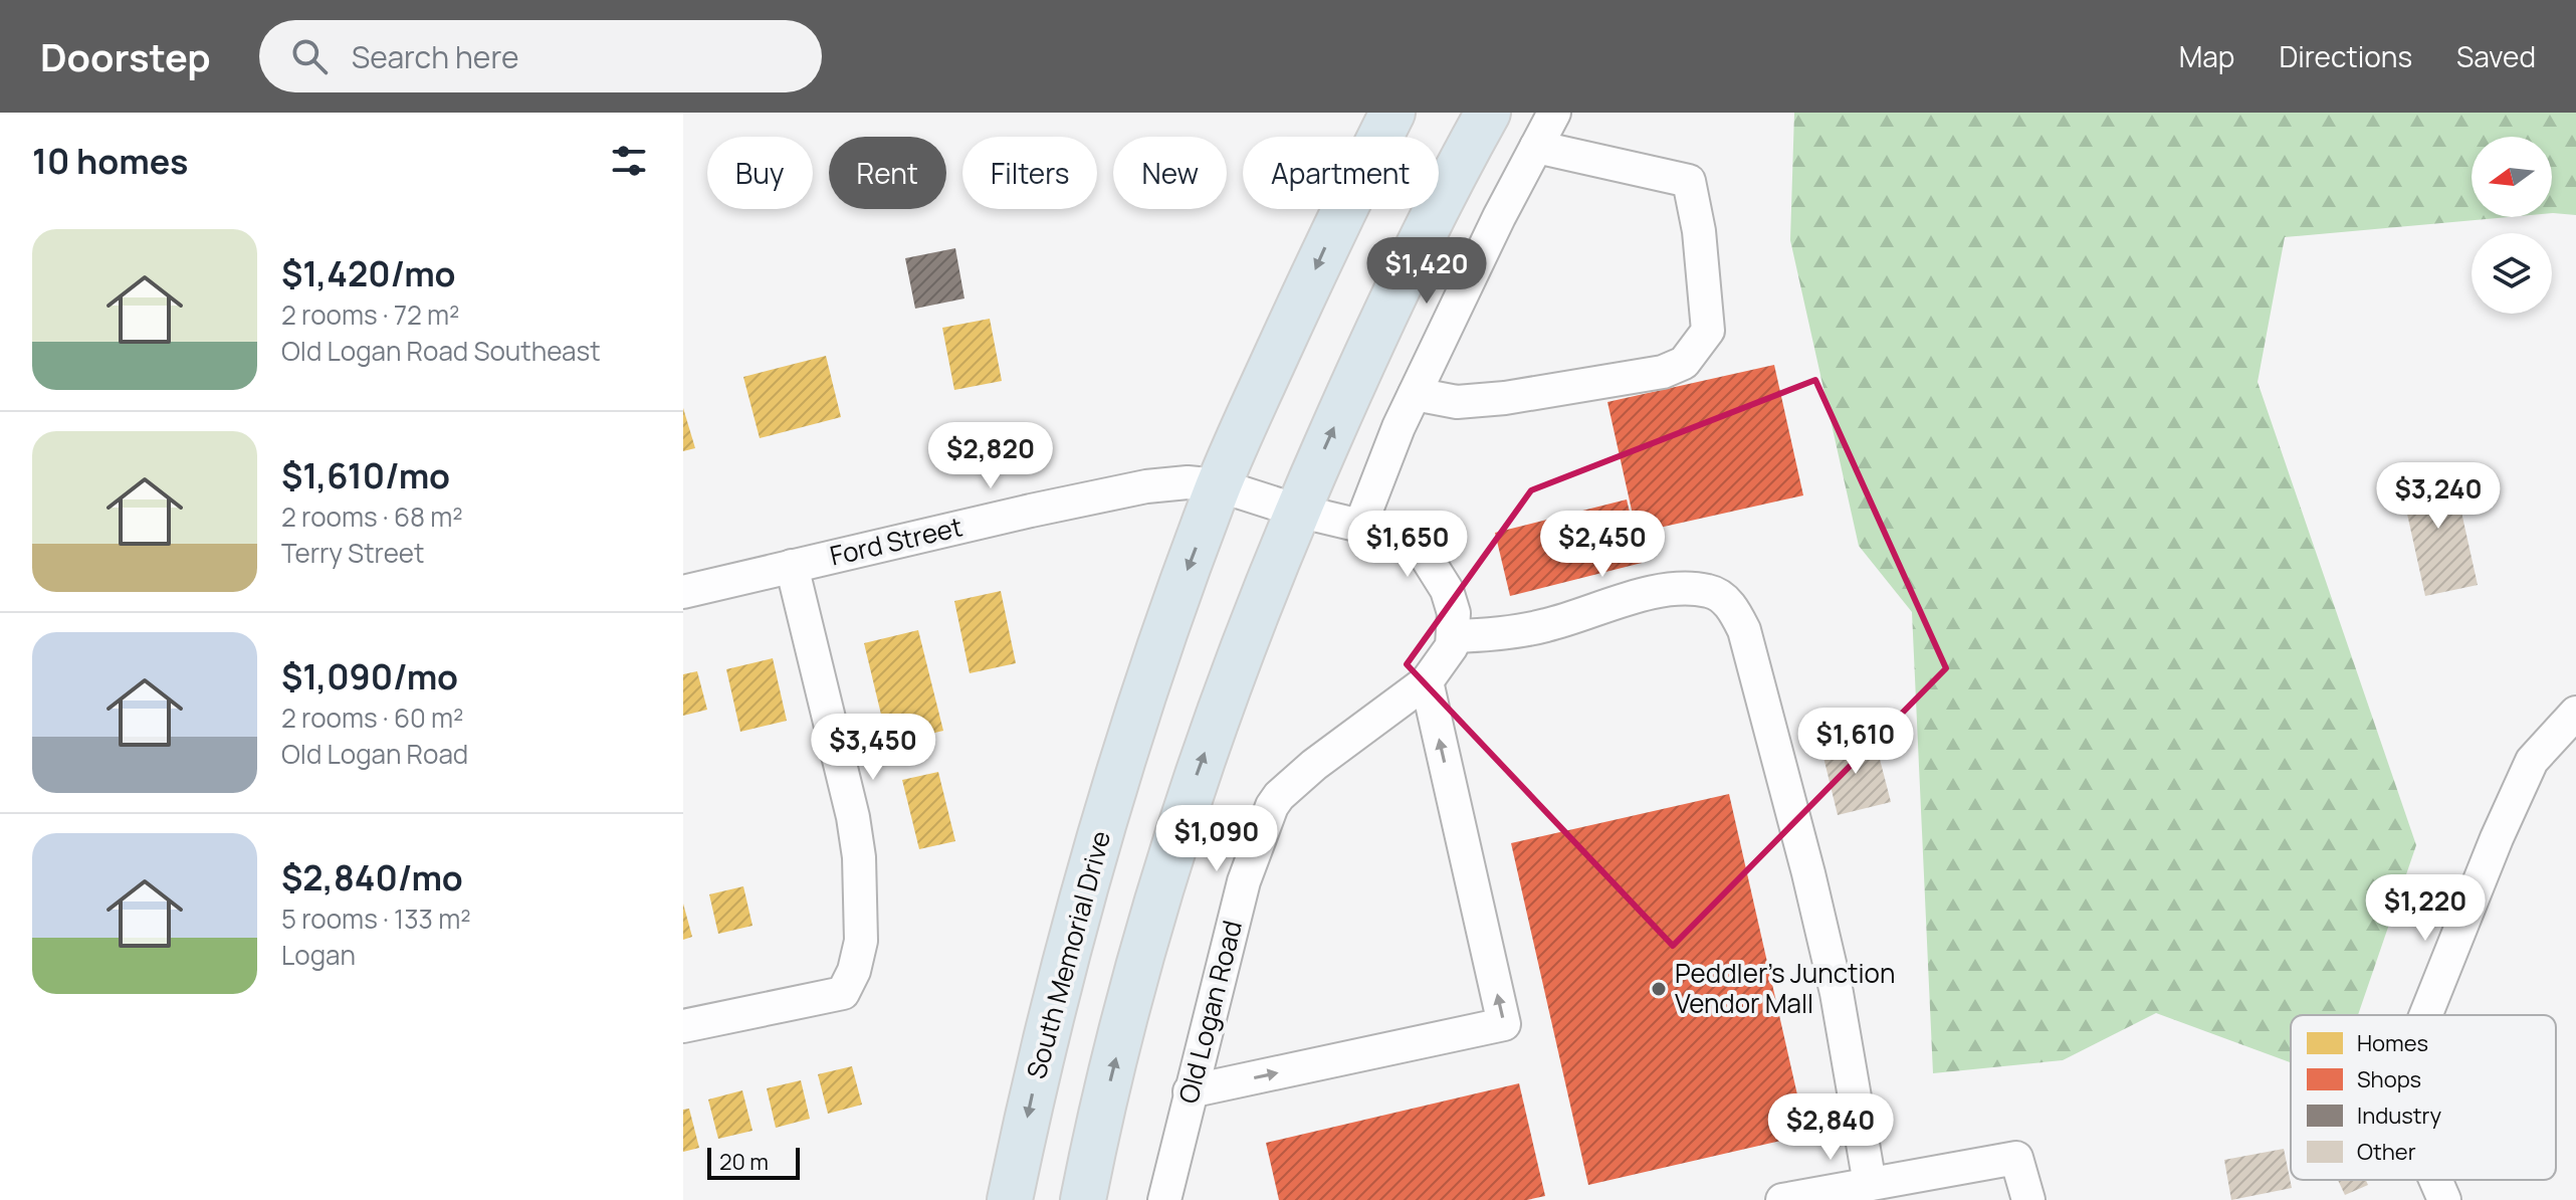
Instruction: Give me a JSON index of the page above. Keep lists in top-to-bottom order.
{
  "streets": {
    "highway": ["South Memorial Drive"],
    "street": ["Ford Street", "Old Logan Road"]
  },
  "crossings": [
    ["Ford Street", "South Memorial Drive"]
  ],
  "places": ["Peddler's Junction Vendor Mall"],
  "legend": [
    "Homes",
    "Shops",
    "Industry",
    "Other"
  ],
  "scale_bar": "20 m",
  "north": "left",
  "page": {
    "header": "Doorstep",
    "search": "Search here",
    "nav": ["Map", "Directions", "Saved"],
    "heading": "10 homes",
    "chip": [
      "Buy",
      "Rent",
      "Filters",
      "New",
      "Apartment"
    ],
    "list": [
      {
        "name": "$1,420/mo",
        "note": "2 rooms · 72 m² · Old Logan Road Southeast"
      },
      {
        "name": "$1,610/mo",
        "note": "2 rooms · 68 m² · Terry Street"
      },
      {
        "name": "$1,090/mo",
        "note": "2 rooms · 60 m² · Old Logan Road"
      },
      {
        "name": "$2,840/mo",
        "note": "5 rooms · 133 m² · Logan"
      }
    ],
    "price": [
      "$1,420",
      "$2,820",
      "$3,240",
      "$1,650",
      "$2,450",
      "$1,610",
      "$3,450",
      "$1,090",
      "$1,220",
      "$2,840"
    ],
    "scale": "20 m"
  }
}
